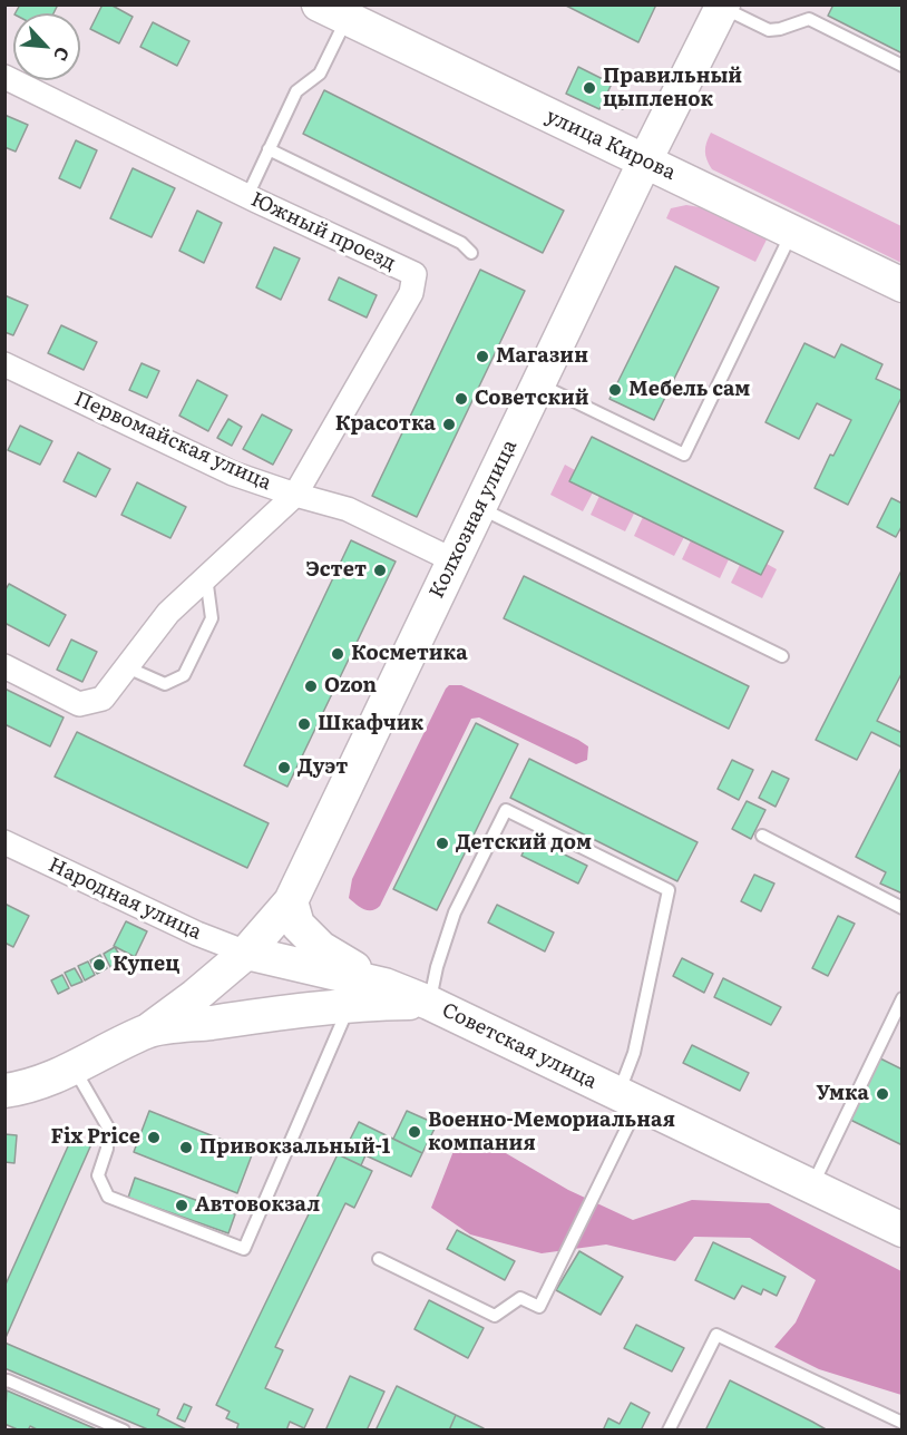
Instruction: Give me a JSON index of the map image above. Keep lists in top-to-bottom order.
{
  "streets": {
    "street": [
      "улица Кирова",
      "Южный проезд",
      "Первомайская улица",
      "Колхозная улица",
      "Народная улица",
      "Советская улица"
    ]
  },
  "crossings": [
    ["улица Кирова", "Колхозная улица"],
    ["Южный проезд", "Первомайская улица"],
    ["Первомайская улица", "Колхозная улица"],
    ["Колхозная улица", "Народная улица"],
    ["Колхозная улица", "Советская улица"]
  ],
  "places": [
    "Правильный цыпленок",
    "Магазин",
    "Мебель сам",
    "Советский",
    "Красотка",
    "Эстет",
    "Косметика",
    "Ozon",
    "Шкафчик",
    "Дуэт",
    "Детский дом",
    "Купец",
    "Умка",
    "Военно-Мемориальная компания",
    "Fix Price",
    "Привокзальный-1",
    "Автовокзал"
  ],
  "north": "bottom right"
}
